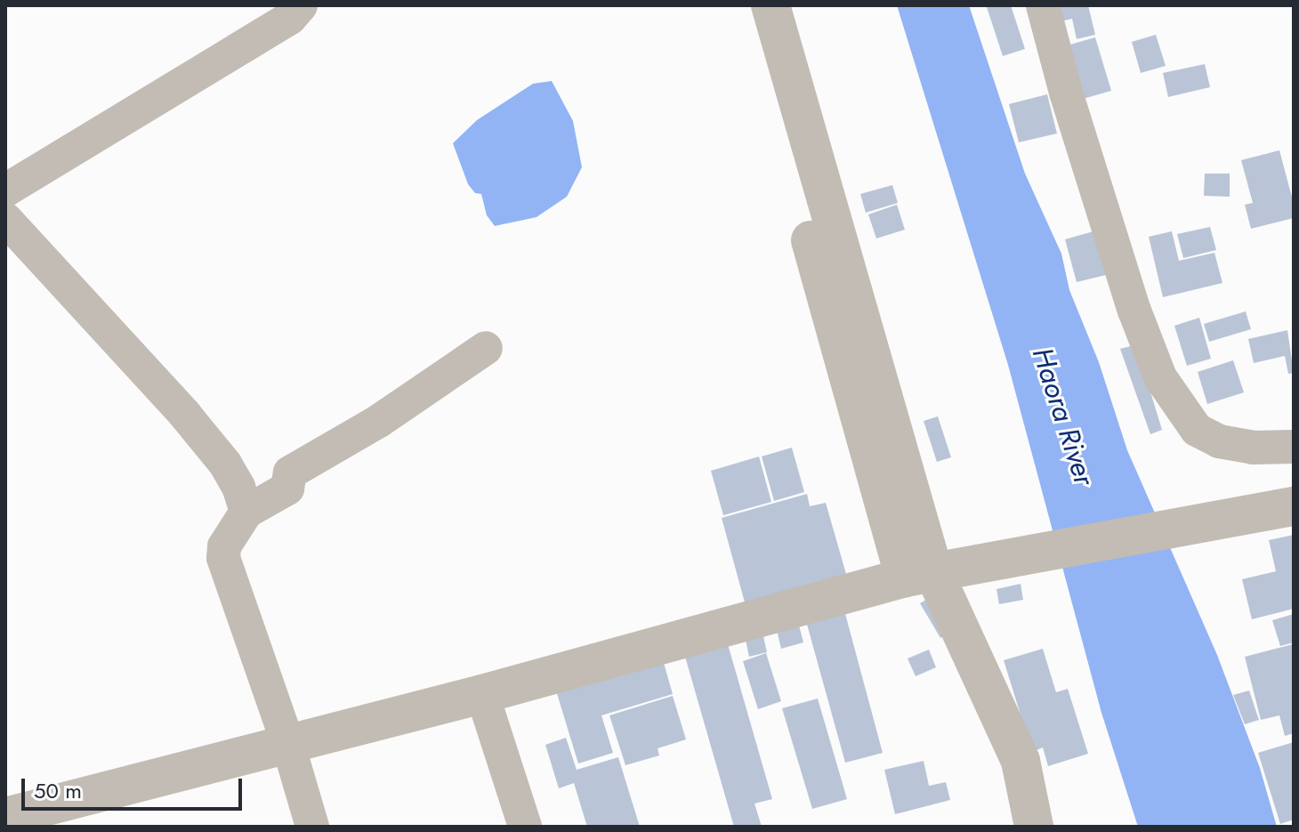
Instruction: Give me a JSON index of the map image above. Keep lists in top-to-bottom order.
{
  "water": ["Haora River"],
  "scale_bar": "50 m"
}
